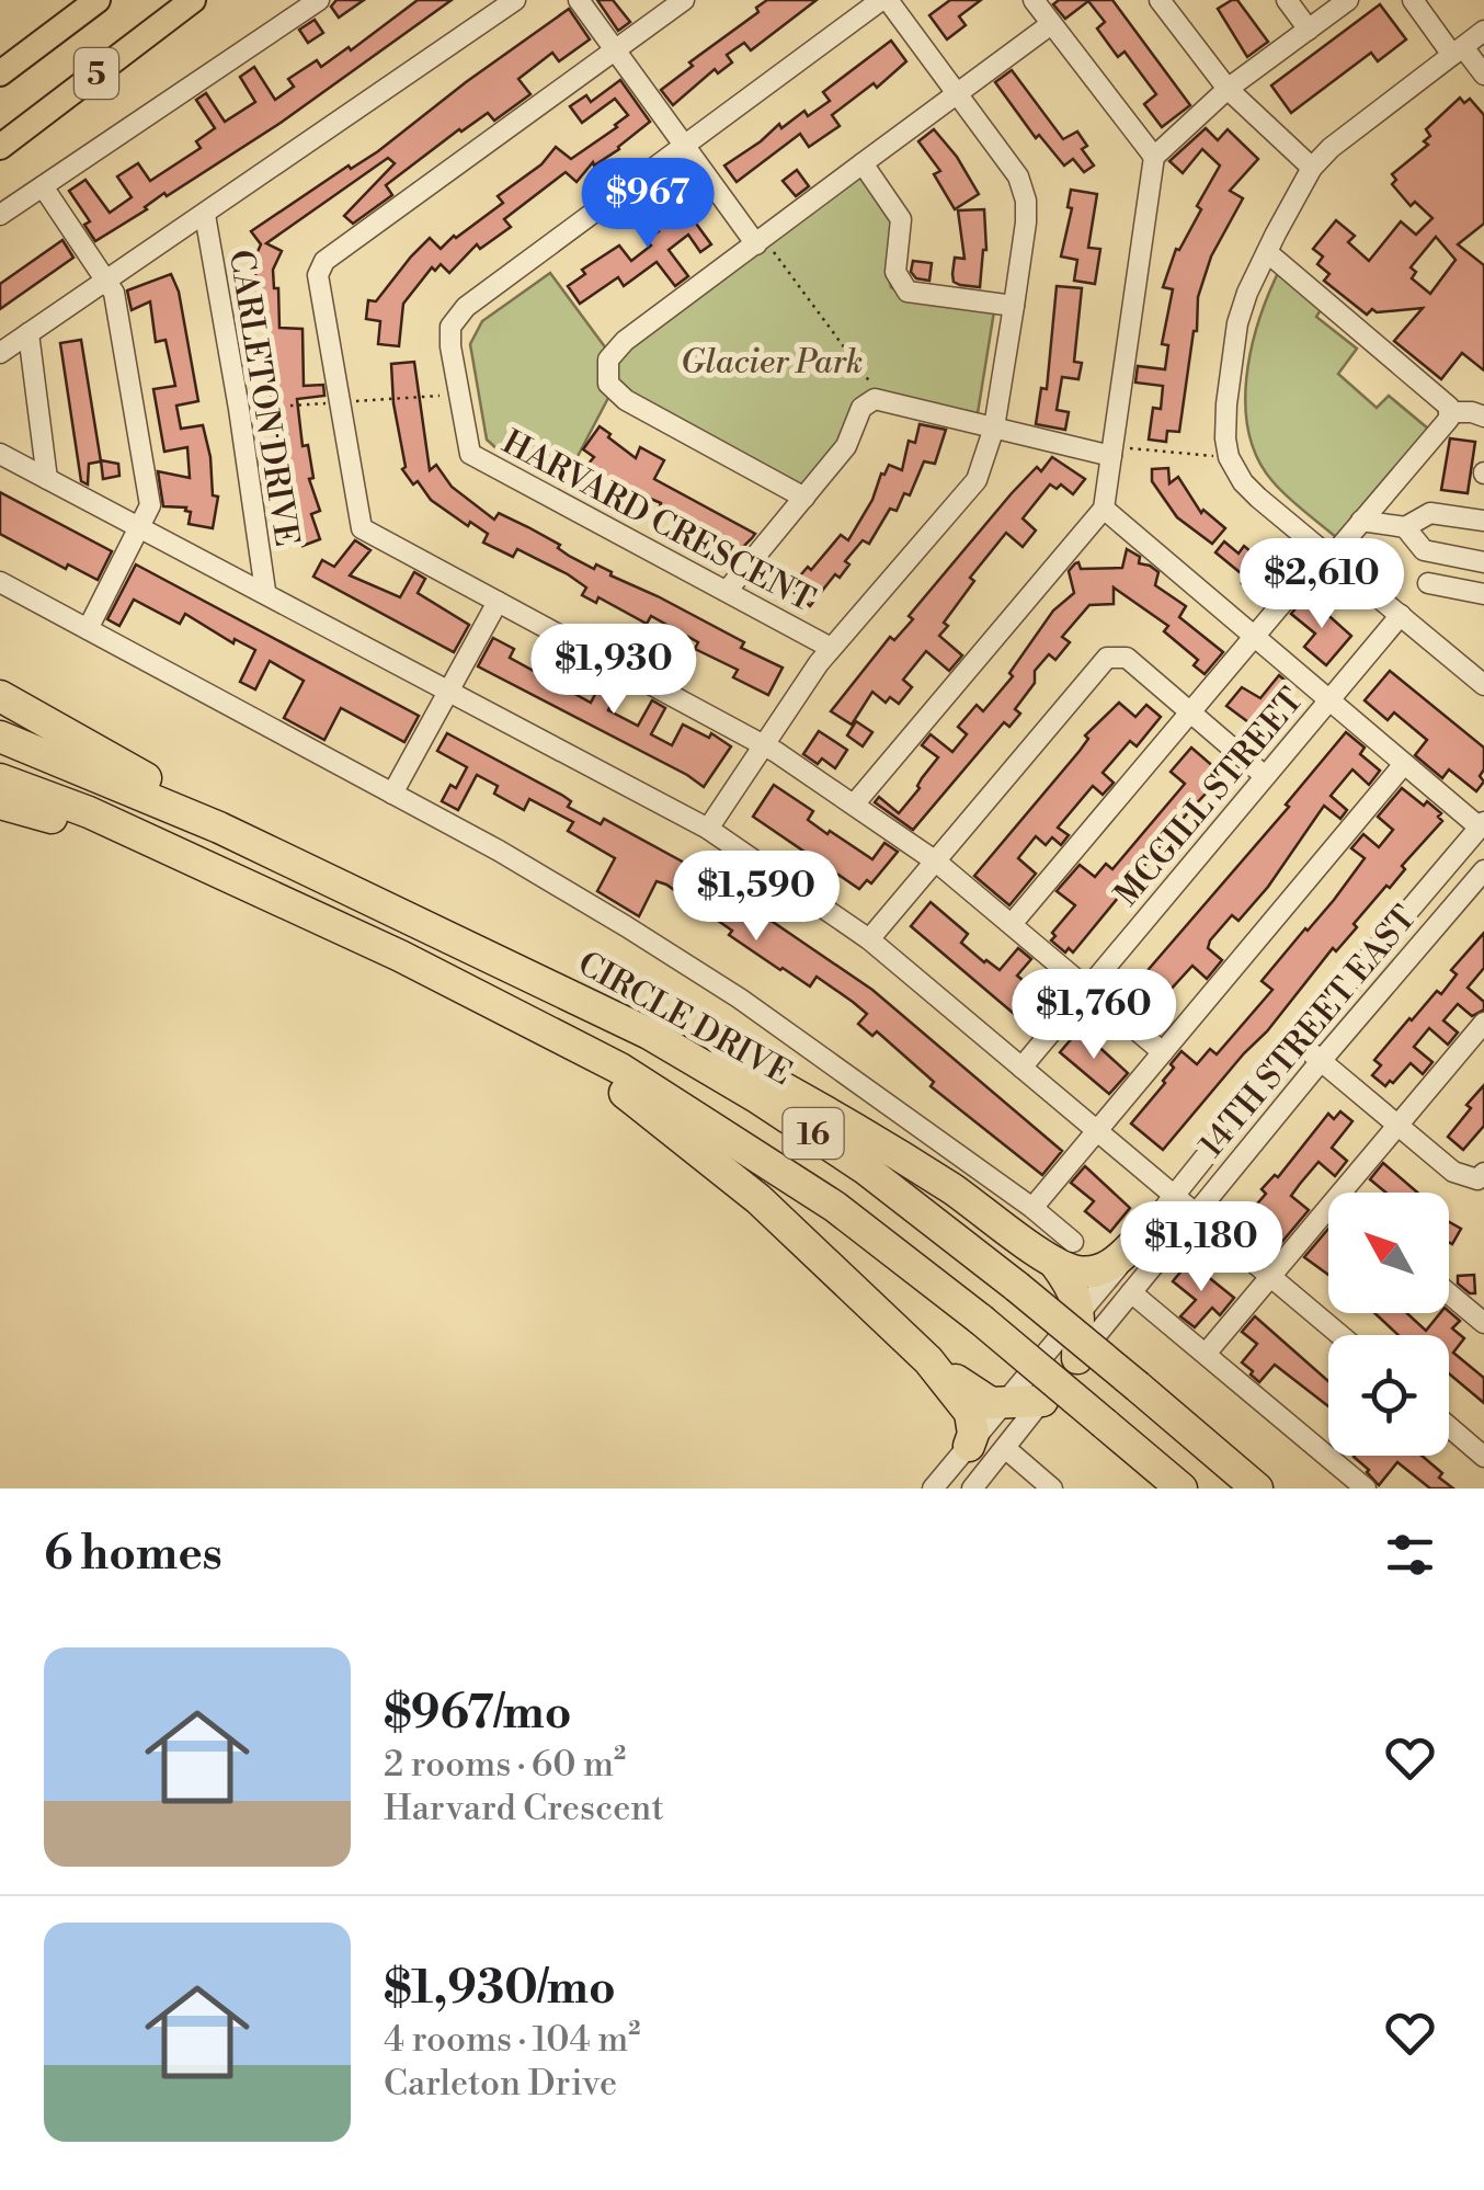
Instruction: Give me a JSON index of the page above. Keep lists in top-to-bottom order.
{
  "streets": {
    "highway": ["CIRCLE DRIVE", "16"],
    "main road": ["5"],
    "street": [
      "CARLETON DRIVE",
      "HARVARD CRESCENT",
      "MCGILL STREET",
      "14TH STREET EAST"
    ]
  },
  "crossings": [
    ["CARLETON DRIVE", "MCGILL STREET"],
    ["CARLETON DRIVE", "14TH STREET EAST"]
  ],
  "parks": ["Glacier Park"],
  "north": "top left",
  "page": {
    "price": [
      "$967",
      "$2,610",
      "$1,930",
      "$1,590",
      "$1,760",
      "$1,180"
    ],
    "heading": "6 homes",
    "list": [
      {
        "name": "$967/mo",
        "note": "2 rooms · 60 m² · Harvard Crescent"
      },
      {
        "name": "$1,930/mo",
        "note": "4 rooms · 104 m² · Carleton Drive"
      }
    ]
  }
}
